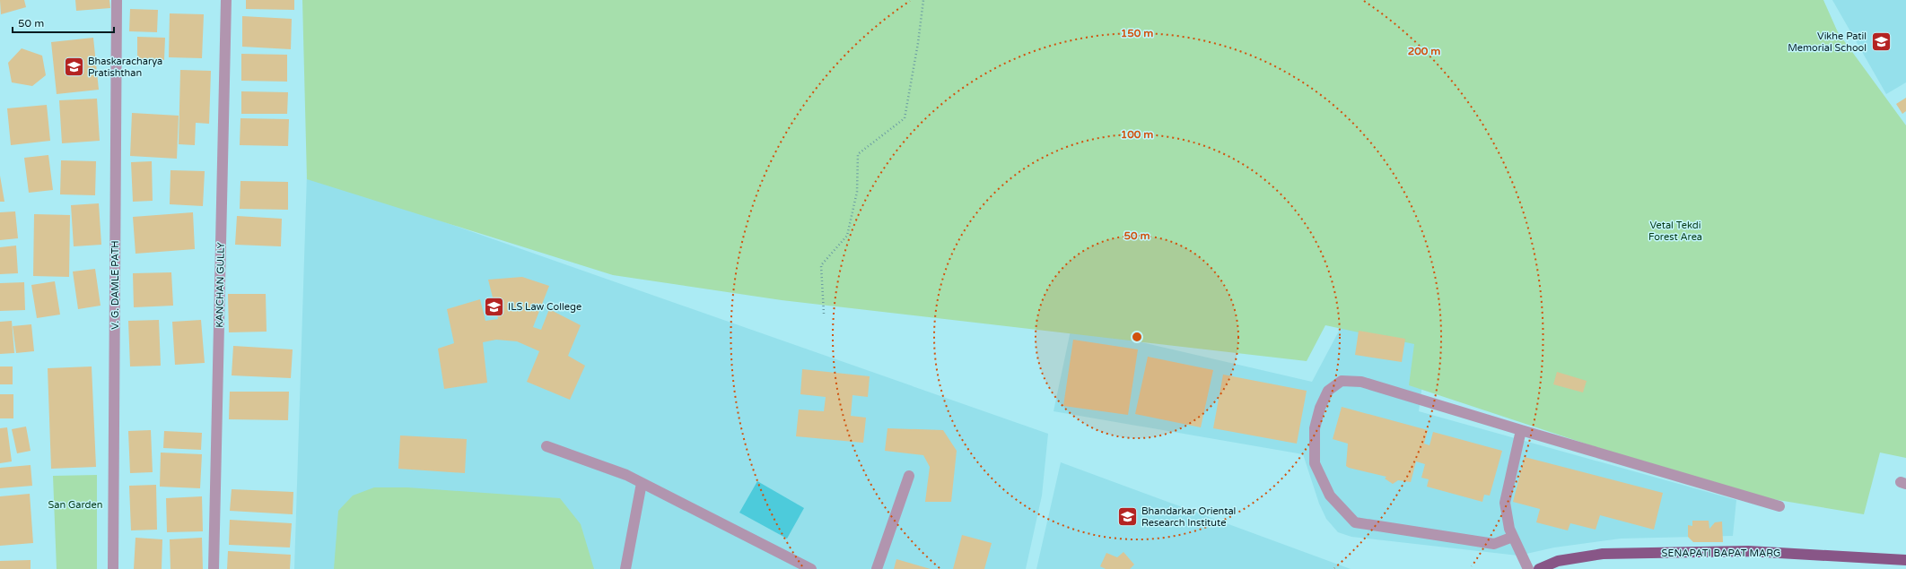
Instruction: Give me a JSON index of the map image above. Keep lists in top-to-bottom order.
{
  "streets": {
    "main road": ["SENAPATI BAPAT MARG"],
    "street": ["V. G. DAMLE PATH", "KANCHAN GULLY"]
  },
  "parks": ["Vetal Tekdi Forest Area", "San Garden"],
  "places": {
    "school or university": [
      "Vikhe Patil Memorial School",
      "Bhaskaracharya Pratishthan",
      "ILS Law College",
      "Bhandarkar Oriental Research Institute"
    ]
  },
  "scale_bar": "50 m",
  "rings": [
    "150 m",
    "200 m",
    "100 m",
    "50 m"
  ]
}
